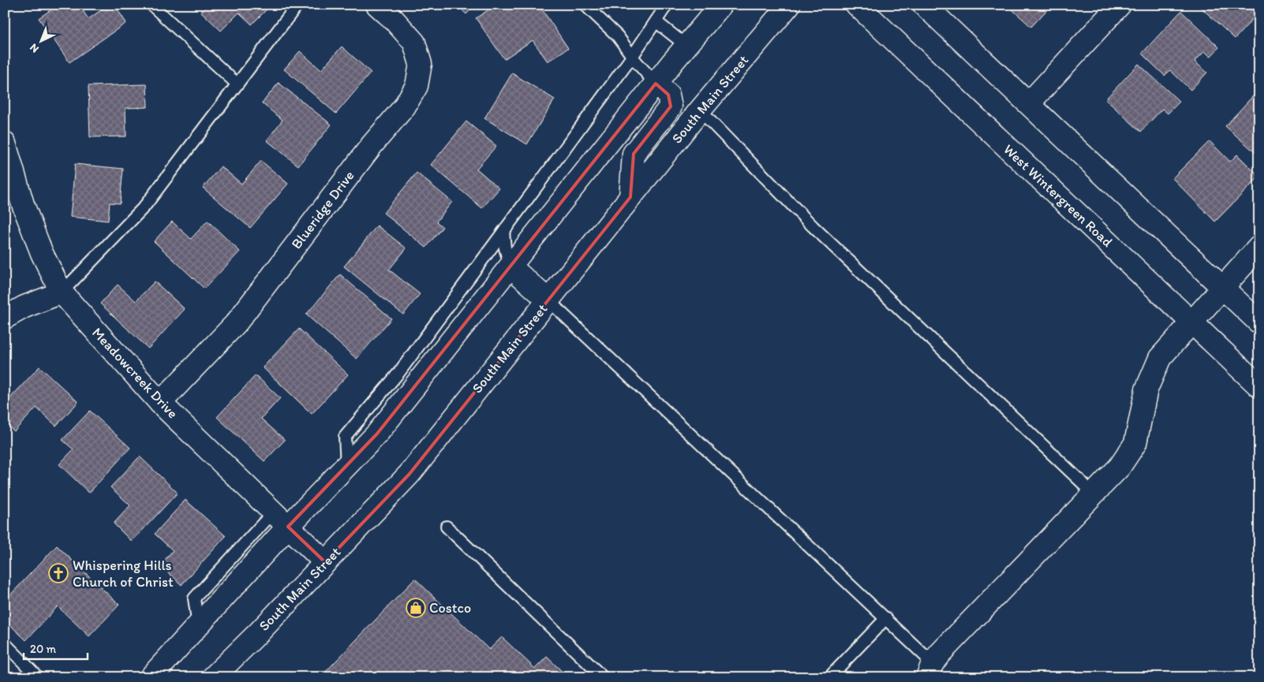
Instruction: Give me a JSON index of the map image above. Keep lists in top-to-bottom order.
{
  "streets": {
    "street": [
      "South Main Street",
      "West Wintergreen Road",
      "Blueridge Drive",
      "Meadowcreek Drive"
    ]
  },
  "crossings": [
    ["South Main Street", "Meadowcreek Drive"],
    ["Blueridge Drive", "Meadowcreek Drive"]
  ],
  "places": {
    "church": ["Whispering Hills Church of Christ"],
    "shop": ["Costco"]
  },
  "scale_bar": "20 m",
  "north": "bottom left"
}
